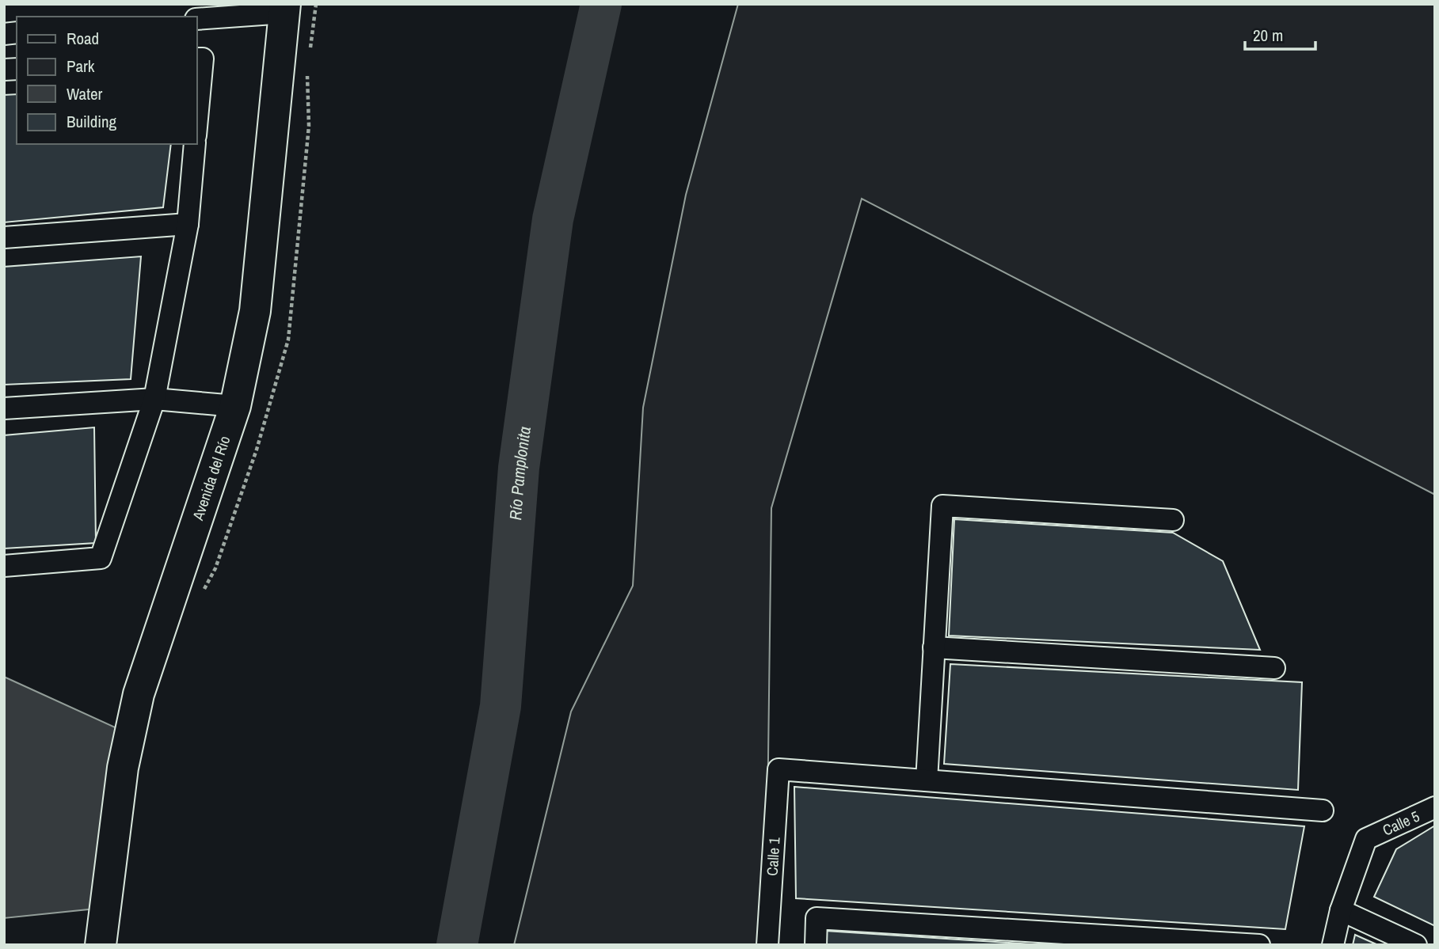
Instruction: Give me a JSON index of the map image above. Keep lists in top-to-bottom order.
{
  "streets": {
    "main road": ["Avenida del Río"],
    "street": ["Calle 5", "Calle 1"]
  },
  "water": ["Río Pamplonita"],
  "legend": [
    "Road",
    "Park",
    "Water",
    "Building"
  ],
  "scale_bar": "20 m"
}
